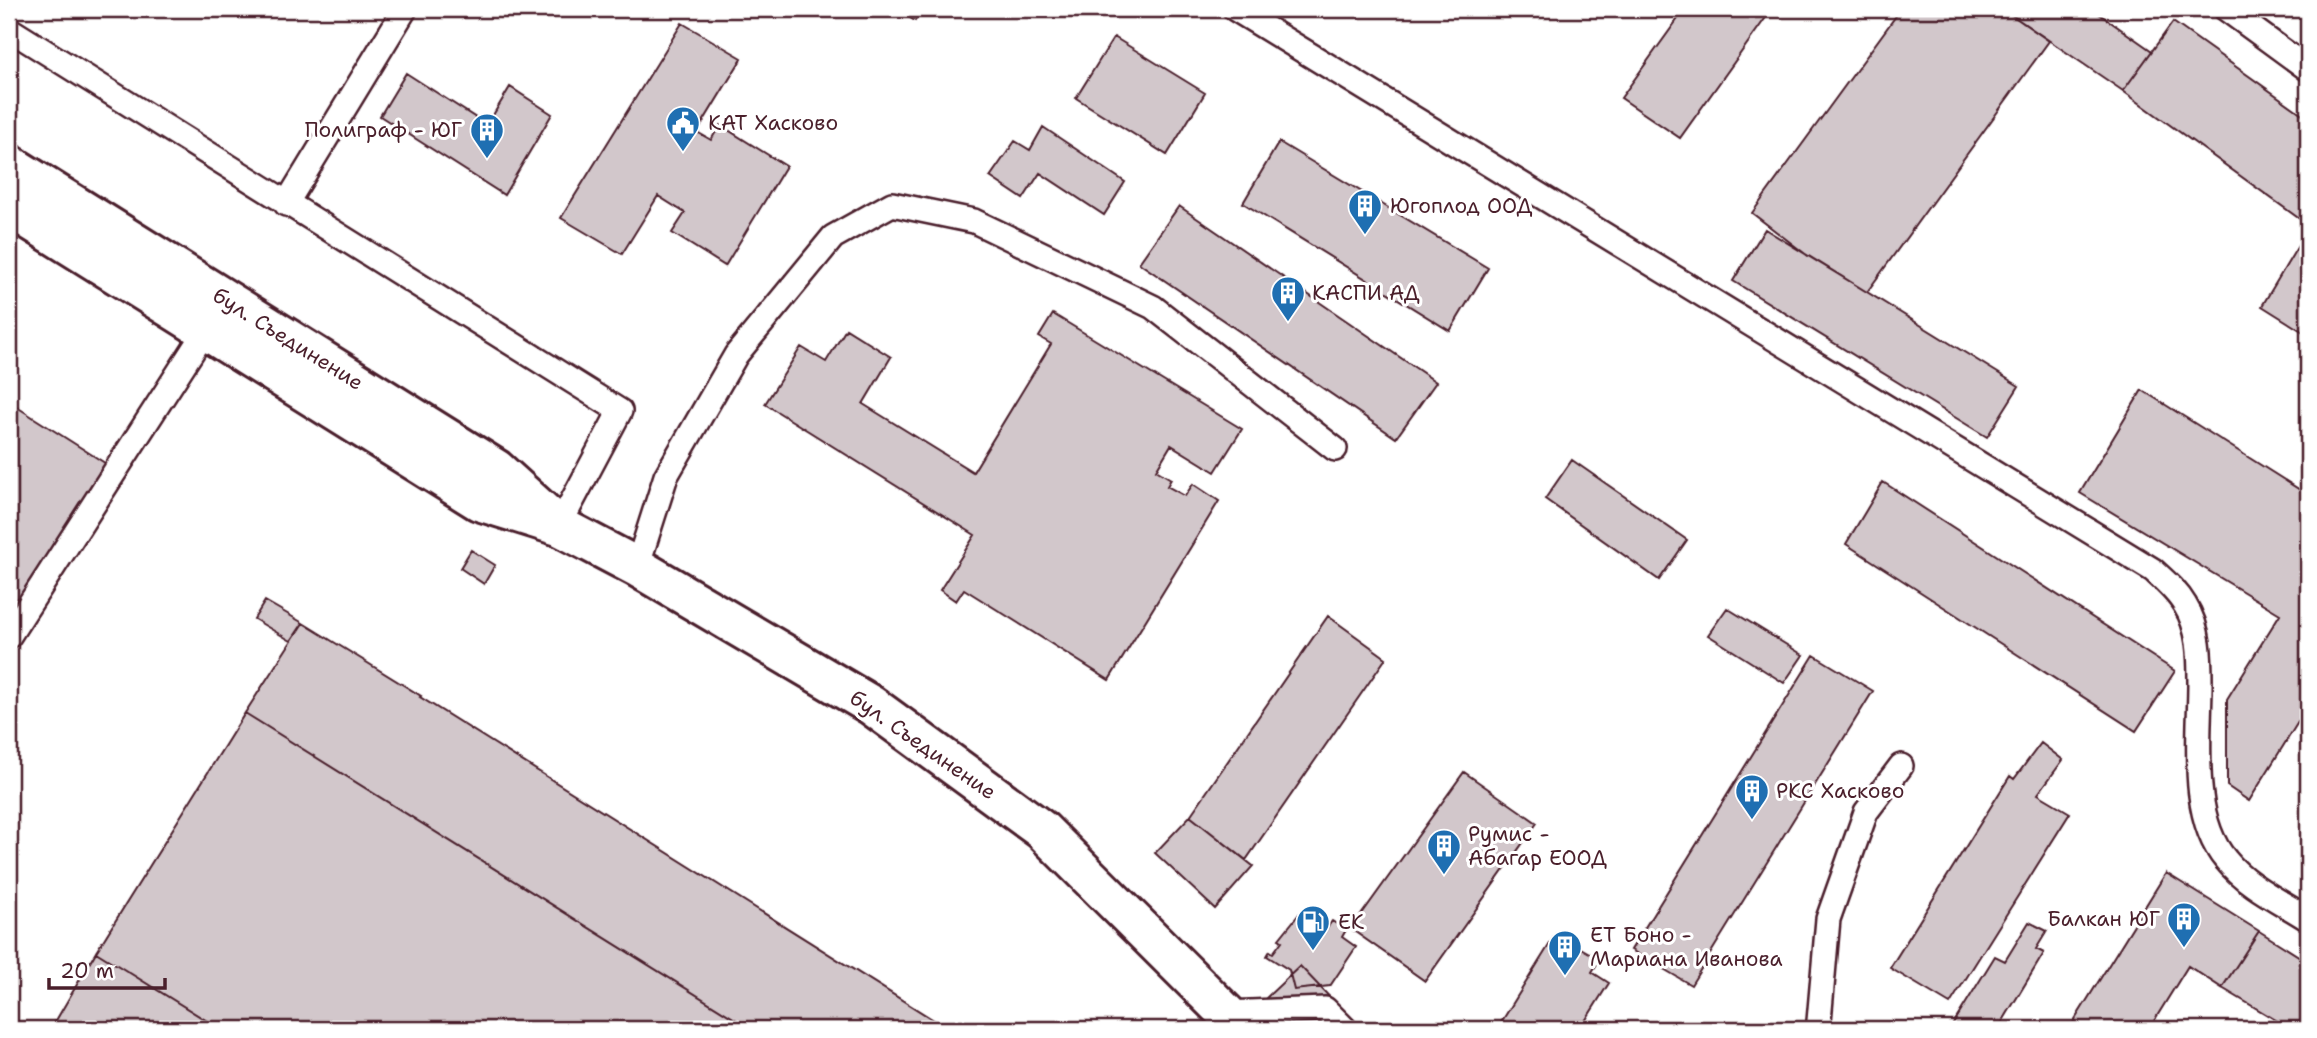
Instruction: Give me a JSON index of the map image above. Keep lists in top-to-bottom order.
{
  "streets": {
    "main road": ["бул. Съединение"]
  },
  "places": {
    "public building": ["КАТ Хасково"],
    "building": [
      "Полиграф - ЮГ",
      "Югоплод ООД",
      "КАСПИ АД",
      "РКС Хасково",
      "Румис - Абагар ЕООД",
      "Балкан ЮГ",
      "ЕТ Боно - Мариана Иванова"
    ],
    "fuel station": ["ЕК"]
  },
  "scale_bar": "20 m"
}
